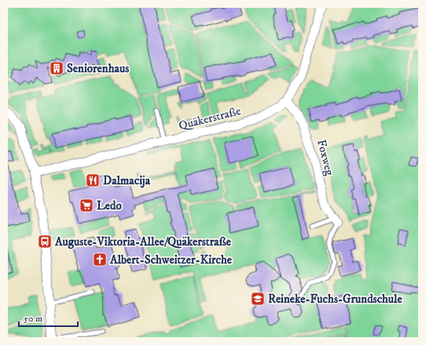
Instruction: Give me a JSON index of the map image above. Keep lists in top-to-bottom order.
{
  "streets": {
    "street": ["Quäkerstraße", "Foxweg"]
  },
  "crossings": [
    ["Quäkerstraße", "Foxweg"]
  ],
  "places": {
    "building": ["Seniorenhaus"],
    "restaurant": ["Dalmacija"],
    "supermarket": ["Ledo"],
    "bus stop": ["Auguste-Viktoria-Allee/Quäkerstraße"],
    "church": ["Albert-Schweitzer-Kirche"],
    "school or university": ["Reineke-Fuchs-Grundschule"]
  },
  "scale_bar": "50 m"
}
